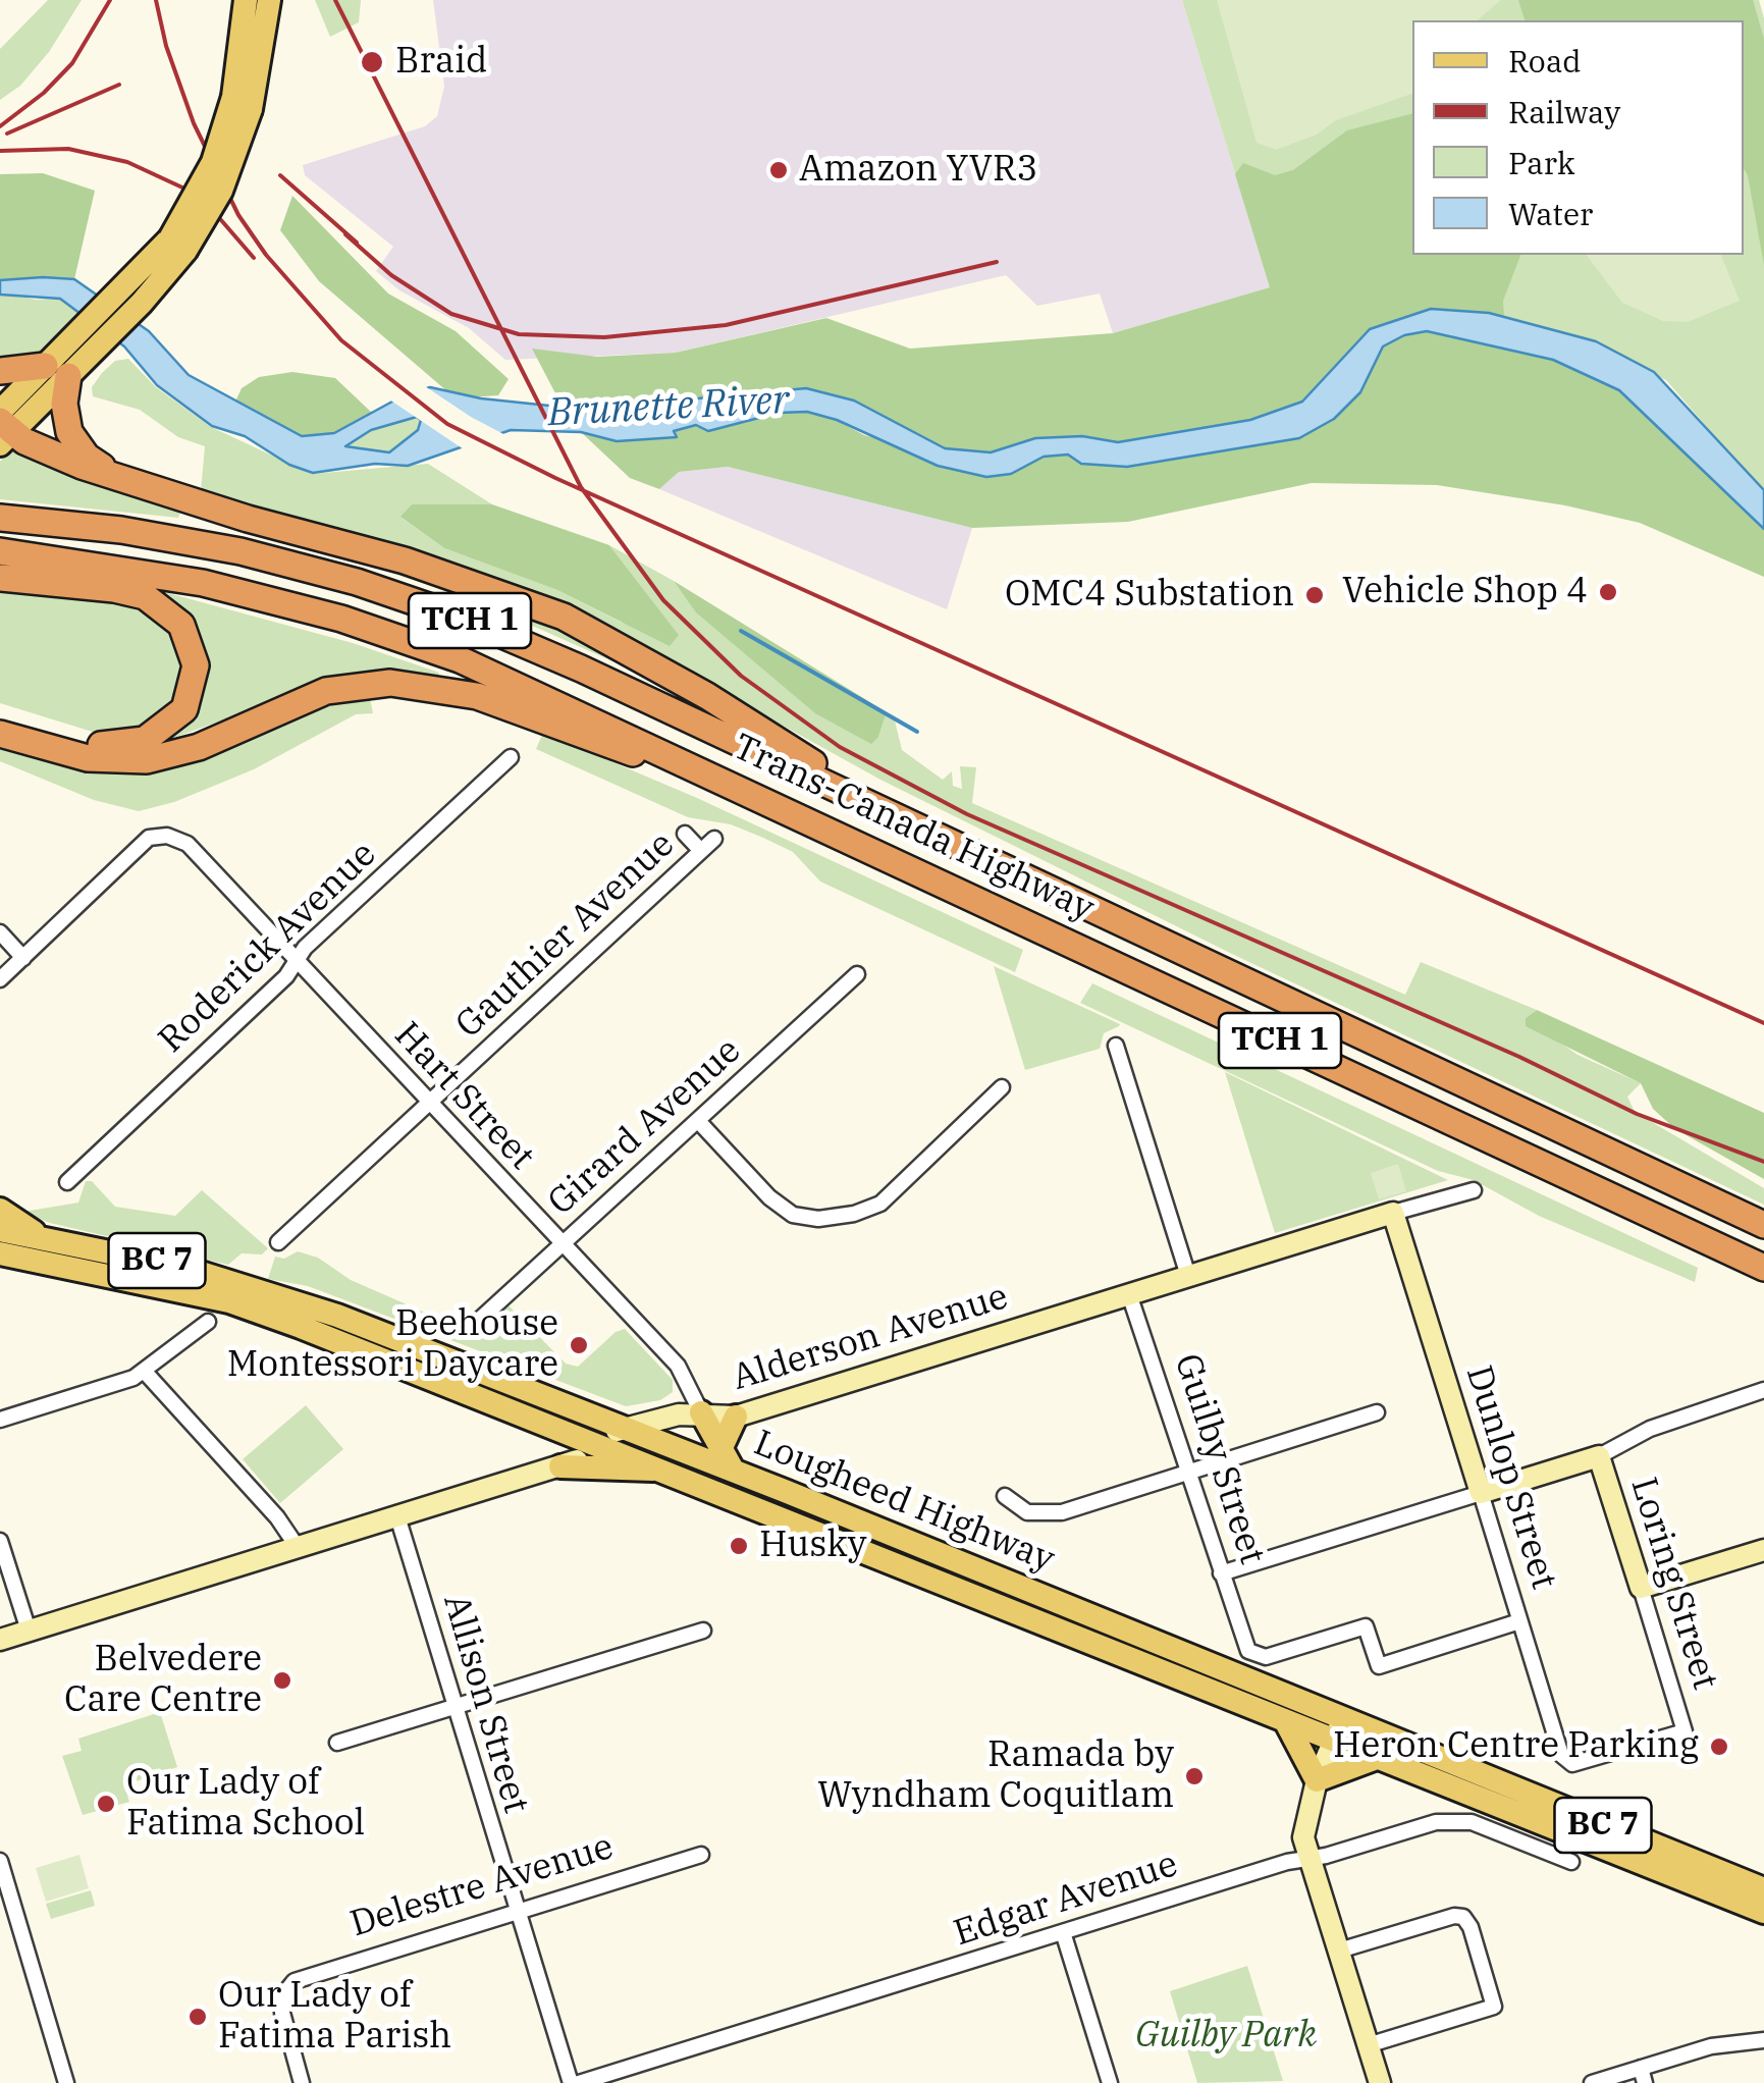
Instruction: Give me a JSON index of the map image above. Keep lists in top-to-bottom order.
{
  "streets": {
    "highway": ["TCH 1", "Trans-Canada Highway"],
    "main road": ["BC 7", "Lougheed Highway"],
    "street": [
      "Gauthier Avenue",
      "Roderick Avenue",
      "Hart Street",
      "Girard Avenue",
      "Alderson Avenue",
      "Guilby Street",
      "Dunlop Street",
      "Loring Street",
      "Allison Street",
      "Delestre Avenue",
      "Edgar Avenue"
    ]
  },
  "crossings": [
    ["Gauthier Avenue", "Hart Street"],
    ["Roderick Avenue", "Hart Street"],
    ["Hart Street", "Girard Avenue"],
    ["Hart Street", "Alderson Avenue"],
    ["Alderson Avenue", "Guilby Street"],
    ["Alderson Avenue", "Dunlop Street"],
    ["Alderson Avenue", "Lougheed Highway"],
    ["Alderson Avenue", "Allison Street"],
    ["Guilby Street", "Dunlop Street"],
    ["Dunlop Street", "Loring Street"],
    ["Allison Street", "Delestre Avenue"]
  ],
  "water": ["Brunette River"],
  "parks": ["Guilby Park"],
  "places": [
    "Braid",
    "Amazon YVR3",
    "Vehicle Shop 4",
    "OMC4 Substation",
    "Beehouse Montessori Daycare",
    "Husky",
    "Belvedere Care Centre",
    "Heron Centre Parking",
    "Ramada by Wyndham Coquitlam",
    "Our Lady of Fatima School",
    "Our Lady of Fatima Parish"
  ],
  "legend": [
    "Road",
    "Railway",
    "Park",
    "Water"
  ]
}
